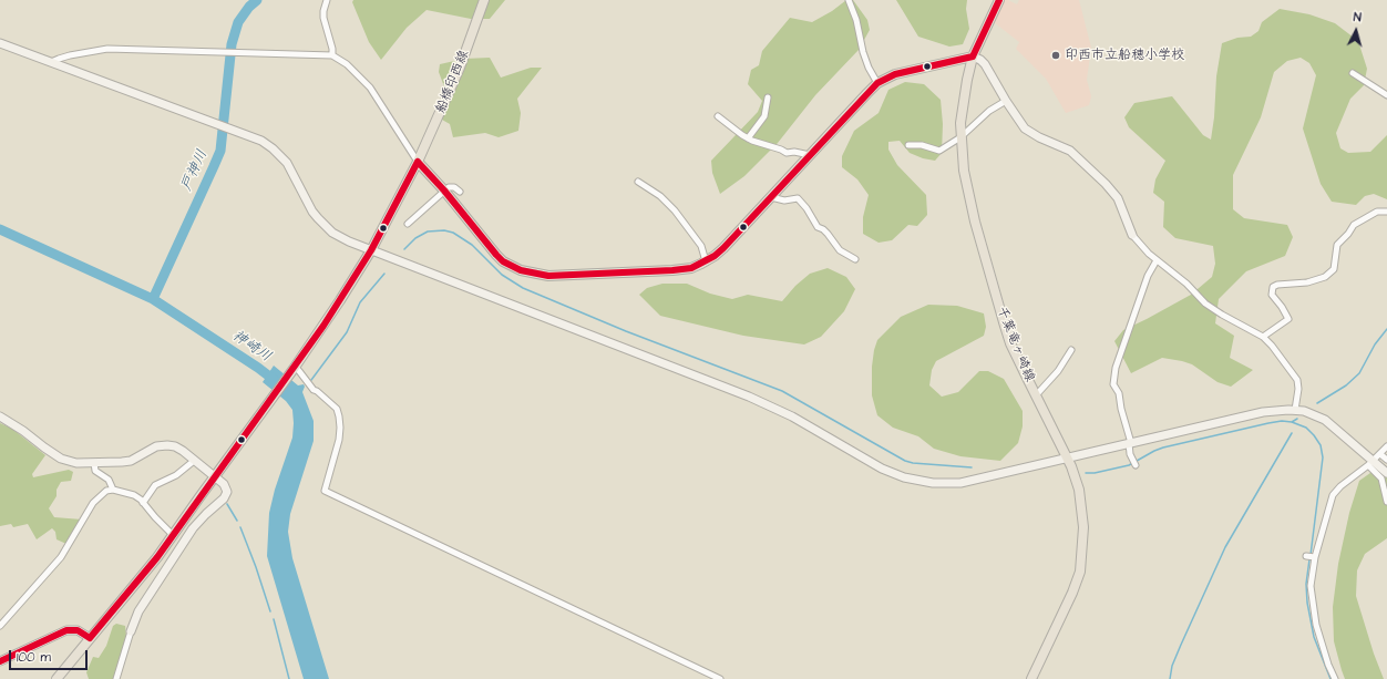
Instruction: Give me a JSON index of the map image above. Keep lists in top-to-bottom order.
{
  "streets": {
    "main road": ["船橋印西線", "千葉竜ヶ崎線"]
  },
  "water": ["戸神川", "神崎川"],
  "places": ["印西市立船穂小学校"],
  "scale_bar": "100 m",
  "north": "top"
}
